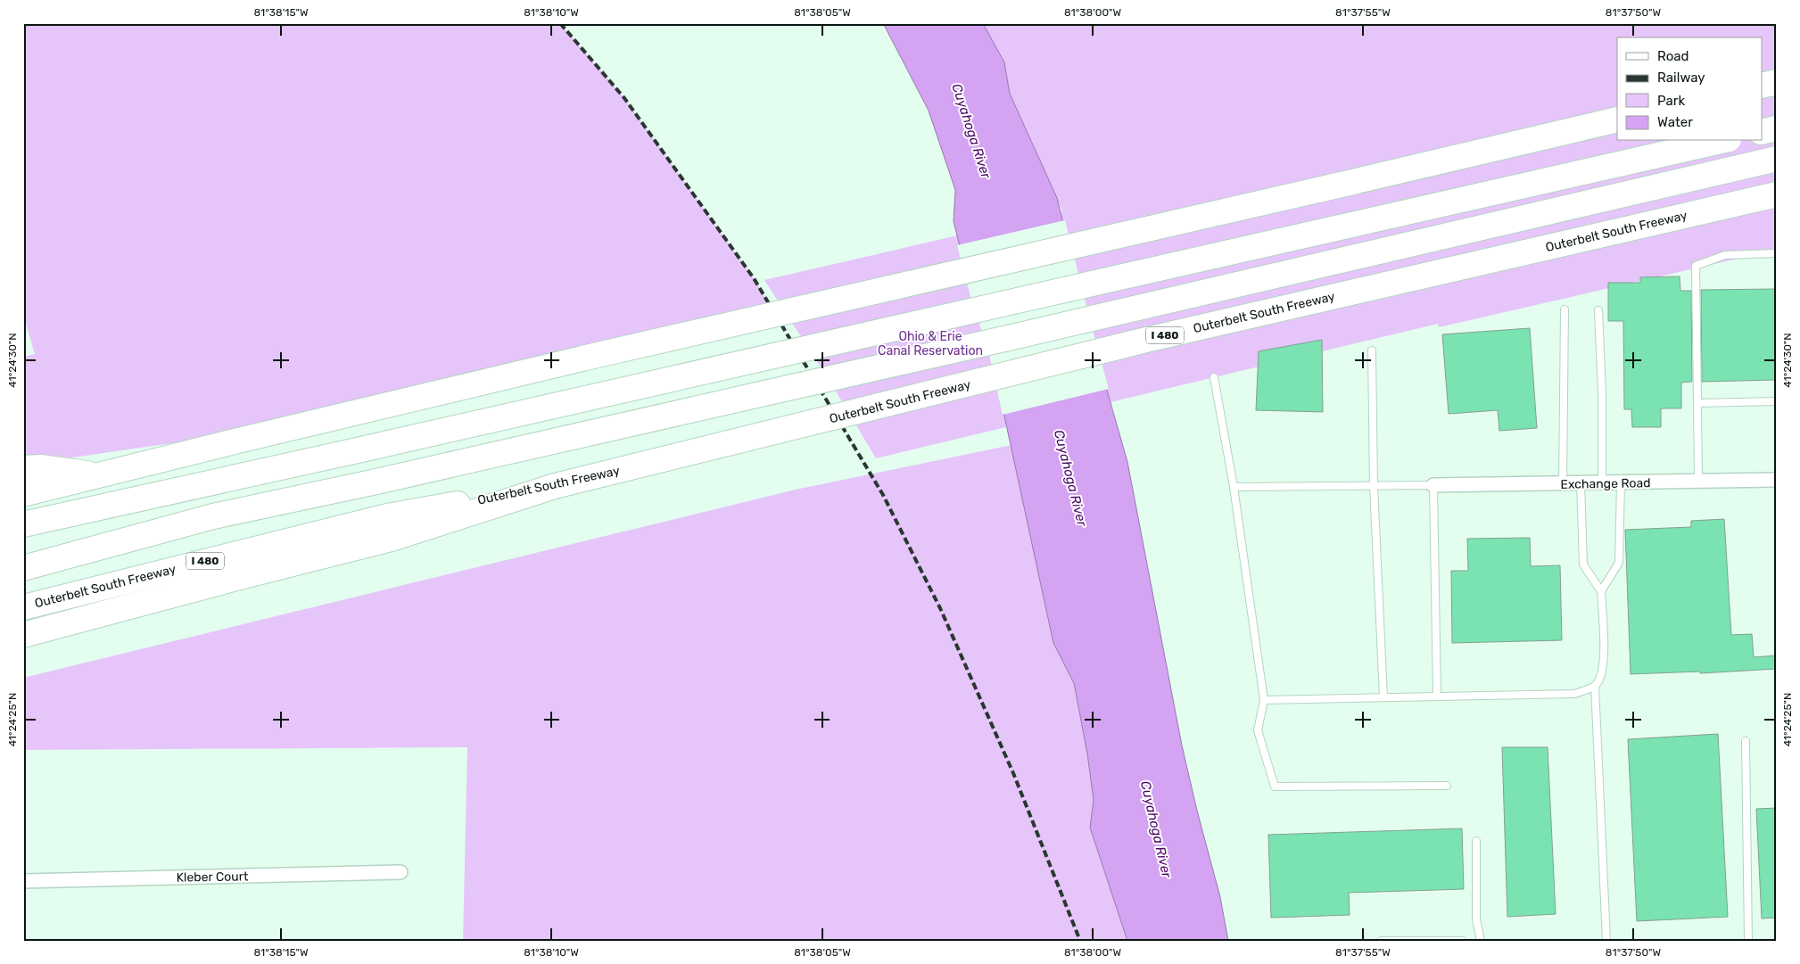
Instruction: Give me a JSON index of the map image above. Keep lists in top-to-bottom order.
{
  "streets": {
    "highway": ["Outerbelt South Freeway", "I 480"],
    "street": ["Exchange Road", "Kleber Court"]
  },
  "water": ["Cuyahoga River"],
  "parks": ["Ohio & Erie Canal Reservation"],
  "legend": [
    "Road",
    "Railway",
    "Park",
    "Water"
  ],
  "coordinates": [
    "81°38'15\"W",
    "81°38'10\"W",
    "81°38'05\"W",
    "81°38'00\"W",
    "81°37'55\"W",
    "81°37'50\"W",
    "41°24'30\"N",
    "41°24'25\"N"
  ]
}
